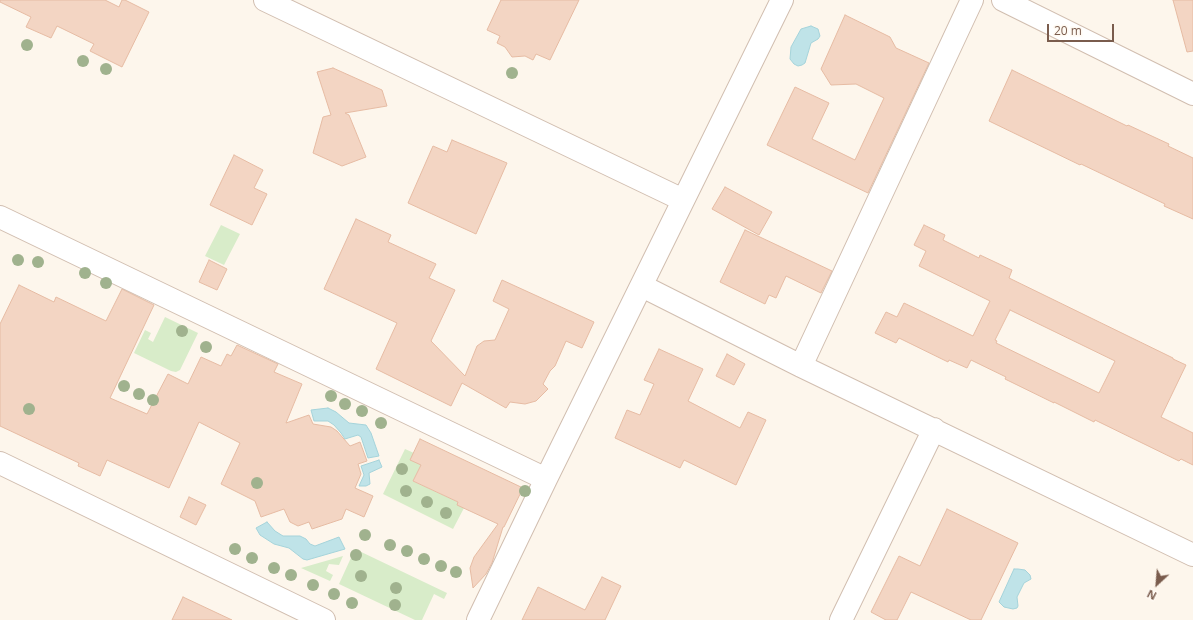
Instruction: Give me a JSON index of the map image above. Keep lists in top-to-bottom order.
{
  "scale_bar": "20 m",
  "north": "bottom left"
}
